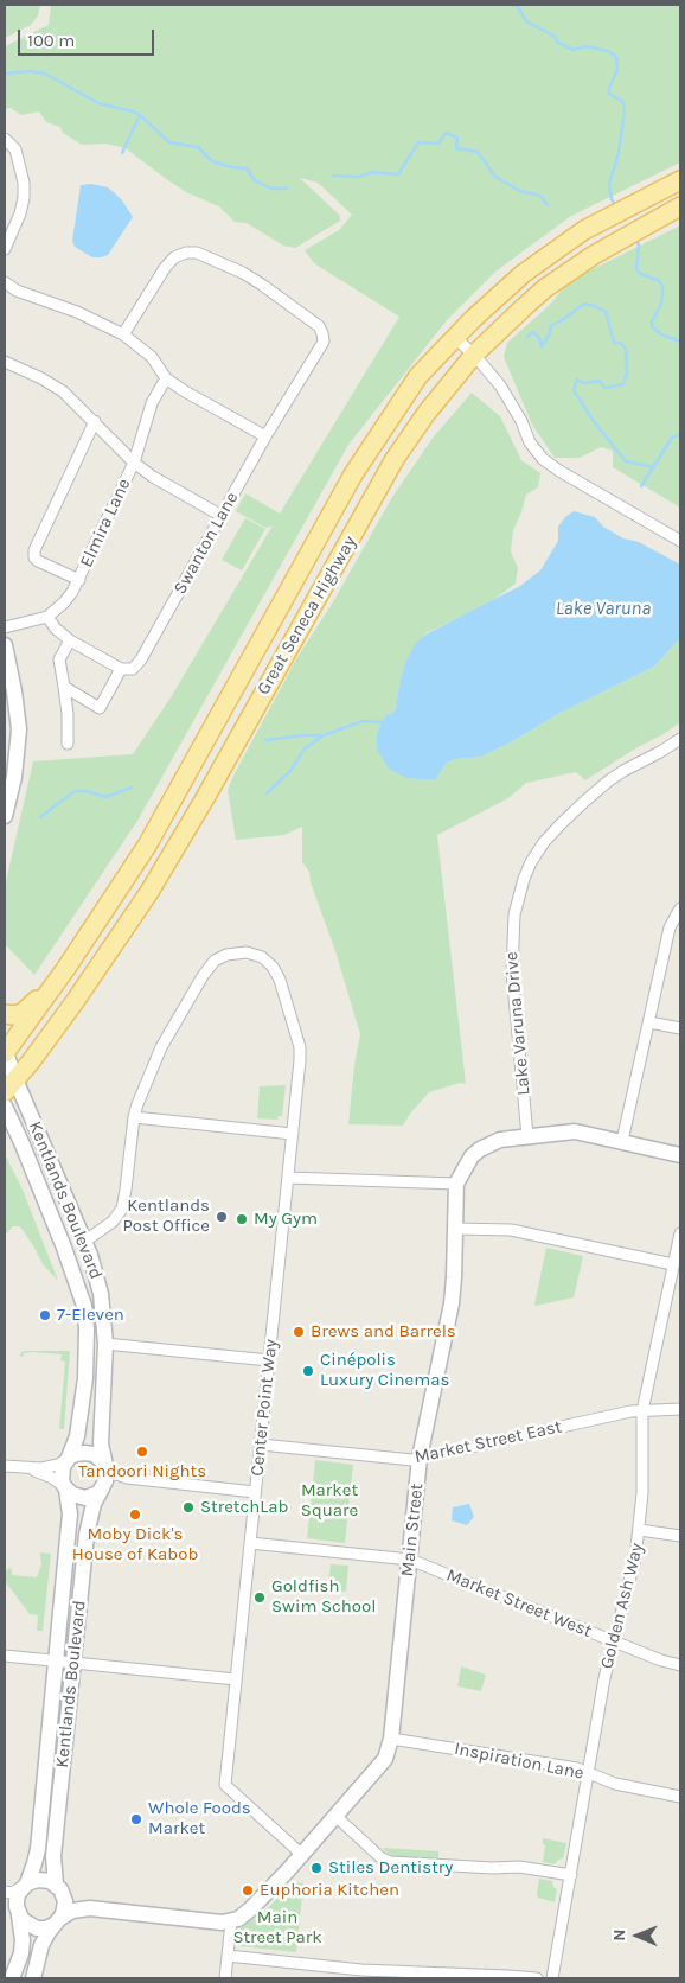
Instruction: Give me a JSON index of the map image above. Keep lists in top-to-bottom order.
{
  "streets": {
    "main road": ["Great Seneca Highway"],
    "street": [
      "Elmira Lane",
      "Swanton Lane",
      "Lake Varuna Drive",
      "Kentlands Boulevard",
      "Center Point Way",
      "Market Street East",
      "Main Street",
      "Market Street West",
      "Golden Ash Way",
      "Inspiration Lane"
    ]
  },
  "crossings": [
    ["Great Seneca Highway", "Kentlands Boulevard"],
    ["Lake Varuna Drive", "Main Street"],
    ["Kentlands Boulevard", "Center Point Way"],
    ["Center Point Way", "Market Street East"],
    ["Center Point Way", "Main Street"],
    ["Center Point Way", "Market Street West"],
    ["Market Street East", "Main Street"],
    ["Market Street East", "Golden Ash Way"],
    ["Main Street", "Market Street West"],
    ["Main Street", "Inspiration Lane"],
    ["Market Street West", "Golden Ash Way"],
    ["Golden Ash Way", "Inspiration Lane"]
  ],
  "water": ["Lake Varuna"],
  "parks": ["Market Square", "Main Street Park"],
  "places": [
    "Kentlands Post Office",
    "My Gym",
    "7-Eleven",
    "Brews and Barrels",
    "Cinépolis Luxury Cinemas",
    "Tandoori Nights",
    "StretchLab",
    "Moby Dick's House of Kabob",
    "Goldfish Swim School",
    "Whole Foods Market",
    "Stiles Dentistry",
    "Euphoria Kitchen"
  ],
  "scale_bar": "100 m",
  "north": "left"
}
